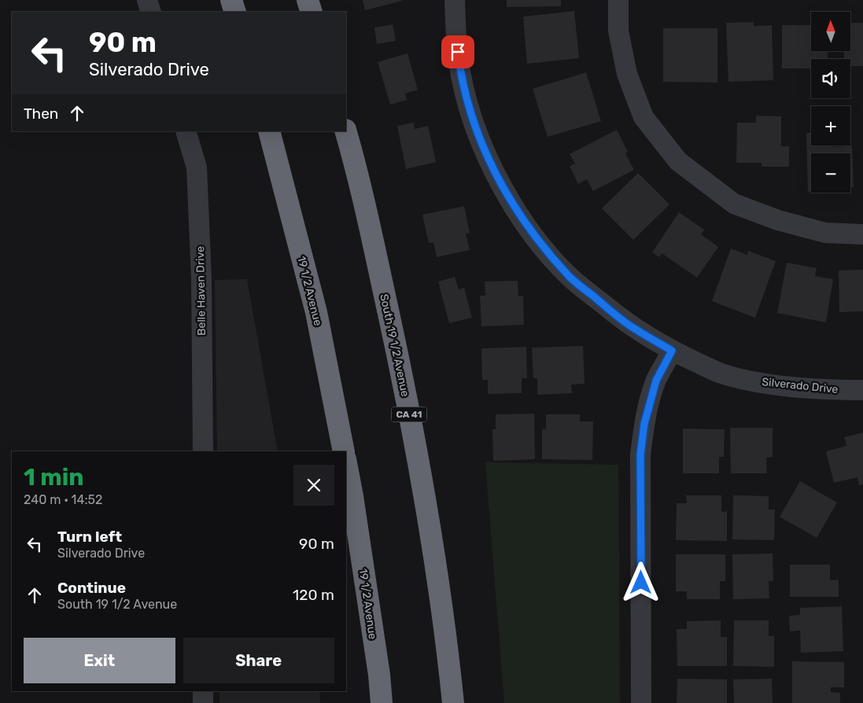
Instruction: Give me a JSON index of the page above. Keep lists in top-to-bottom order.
{
  "streets": {
    "highway": ["19 1/2 Avenue", "South 19 1/2 Avenue", "CA 41"],
    "street": ["Belle Haven Drive", "Silverado Drive"]
  },
  "north": "top",
  "page": {
    "map_buttons": ["+", "−"],
    "turn": ["90 m", "Silverado Drive"],
    "then": "Then",
    "heading": ["1 min", "240 m · 14:52"],
    "list": [
      {
        "name": "Turn left",
        "note": "Silverado Drive",
        "value": "90 m"
      },
      {
        "name": "Continue",
        "note": "South 19 1/2 Avenue",
        "value": "120 m"
      }
    ],
    "buttons": ["Exit", "Share"]
  }
}
